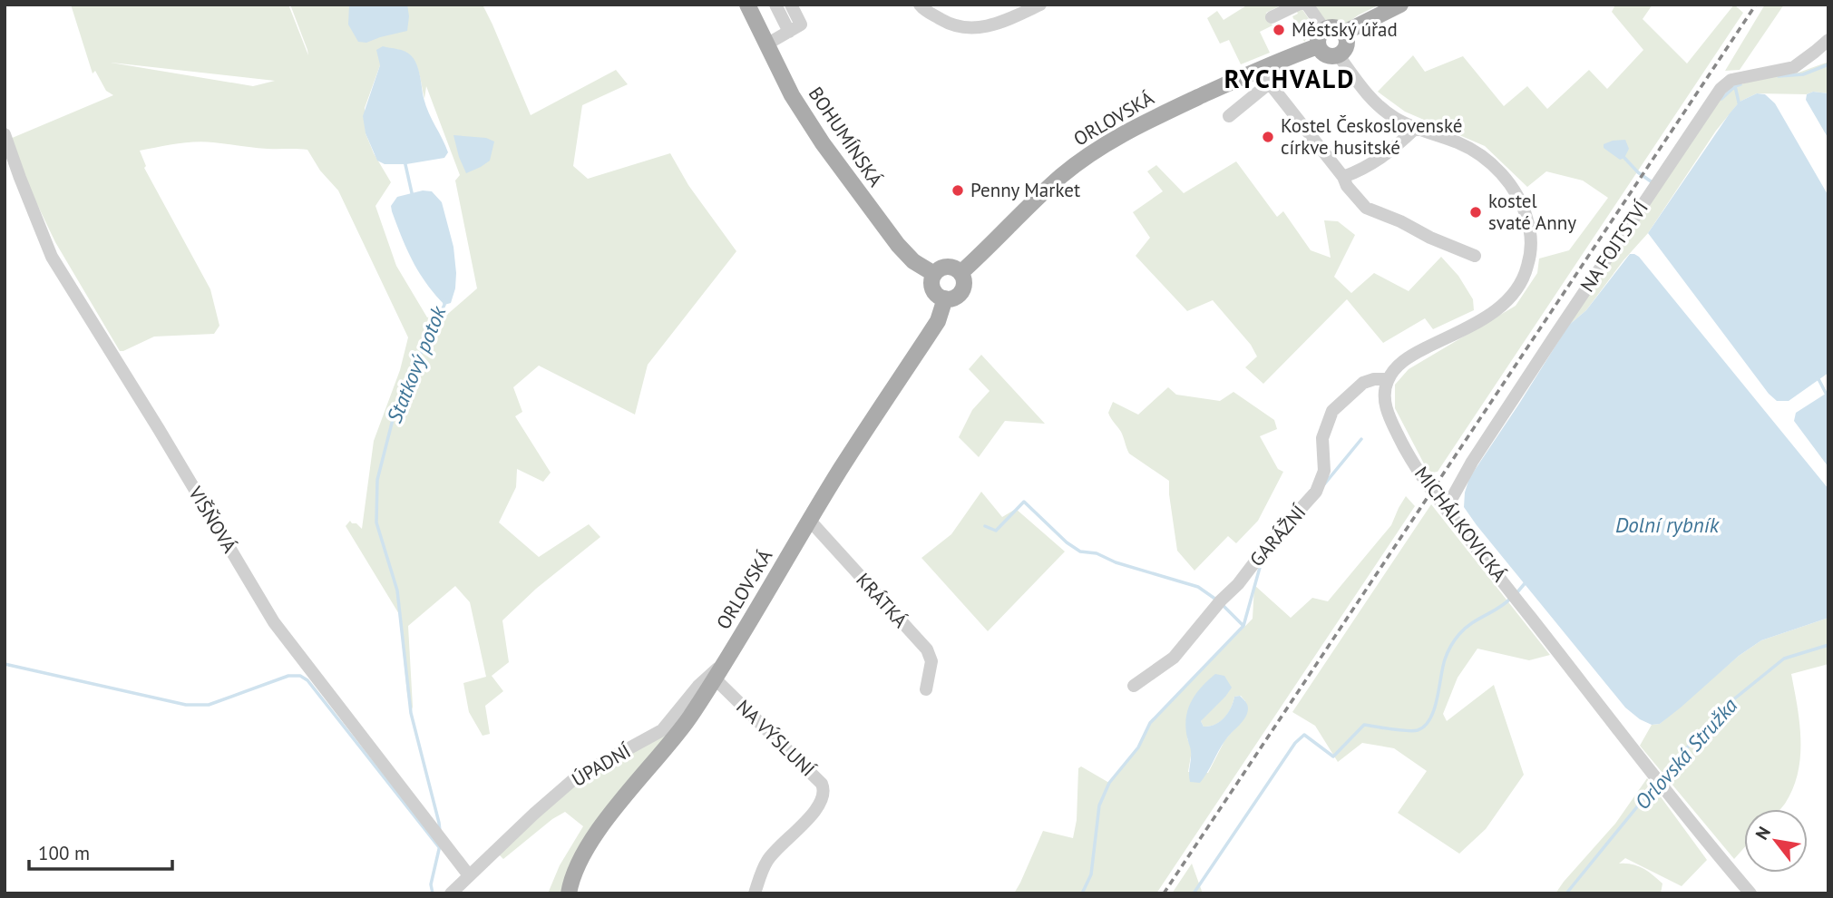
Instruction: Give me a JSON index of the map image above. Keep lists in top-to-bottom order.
{
  "streets": {
    "main road": ["ORLOVSKÁ", "BOHUMÍNSKÁ"],
    "street": [
      "NA FOJTSTVÍ",
      "VIŠŇOVÁ",
      "MICHÁLKOVICKÁ",
      "GARÁŽNÍ",
      "KRÁTKÁ",
      "NA VÝSLUNÍ",
      "ÚPADNÍ"
    ]
  },
  "crossings": [
    ["ORLOVSKÁ", "BOHUMÍNSKÁ"],
    ["ORLOVSKÁ", "KRÁTKÁ"],
    ["ORLOVSKÁ", "NA VÝSLUNÍ"],
    ["ORLOVSKÁ", "ÚPADNÍ"],
    ["NA FOJTSTVÍ", "MICHÁLKOVICKÁ"],
    ["VIŠŇOVÁ", "ÚPADNÍ"],
    ["MICHÁLKOVICKÁ", "GARÁŽNÍ"]
  ],
  "districts": ["RYCHVALD"],
  "water": ["Statkový potok", "Dolní rybník", "Orlovská Stružka"],
  "places": [
    "Městský úřad",
    "Kostel Československé církve husitské",
    "Penny Market",
    "kostel svaté Anny"
  ],
  "scale_bar": "100 m",
  "north": "top left"
}
